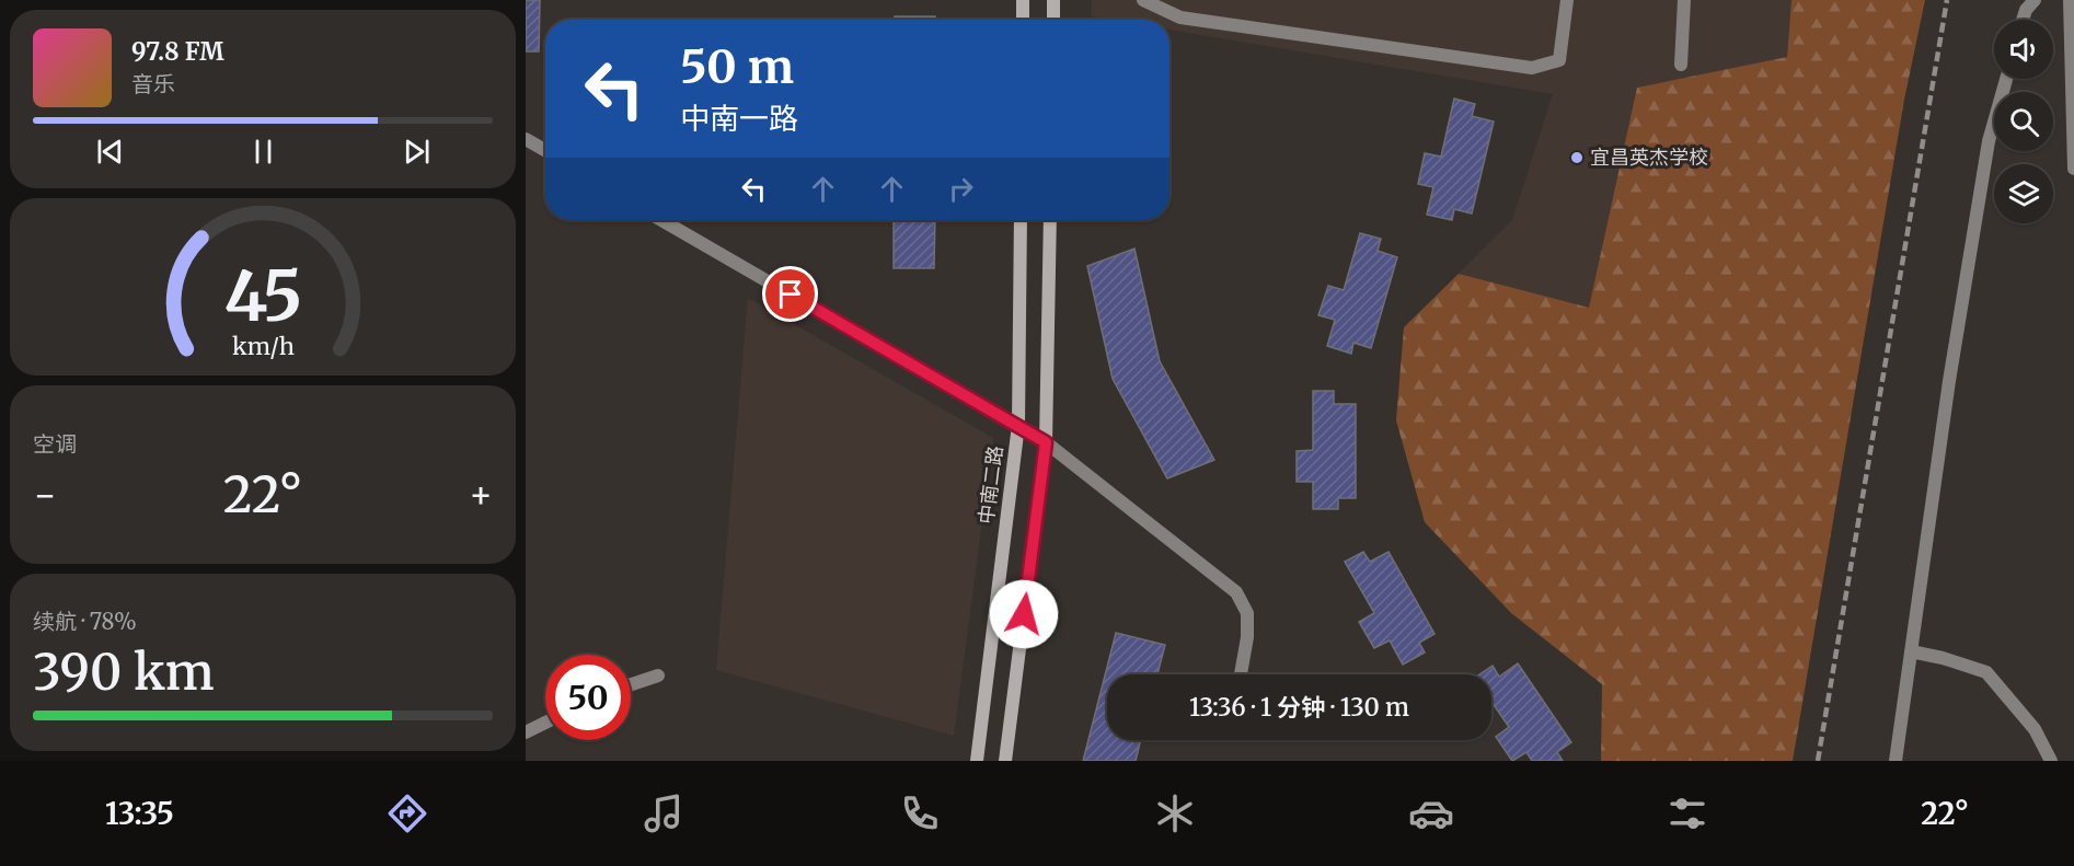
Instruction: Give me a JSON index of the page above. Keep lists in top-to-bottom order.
{
  "streets": {
    "main road": ["中南二路"]
  },
  "places": ["宜昌英杰学校"],
  "page": {
    "turn": ["50 m", "中南一路"],
    "song": ["97.8 FM", "音乐"],
    "tile": [
      "空调",
      ["续航 · 78%", "390 km"]
    ],
    "heat": ["−", "22°", "+"],
    "limit": "50",
    "trip": "13:36 · 1 分钟 · 130 m",
    "tabs": ["13:35", "22°"],
    "gauge": ["45", "km/h"]
  }
}
